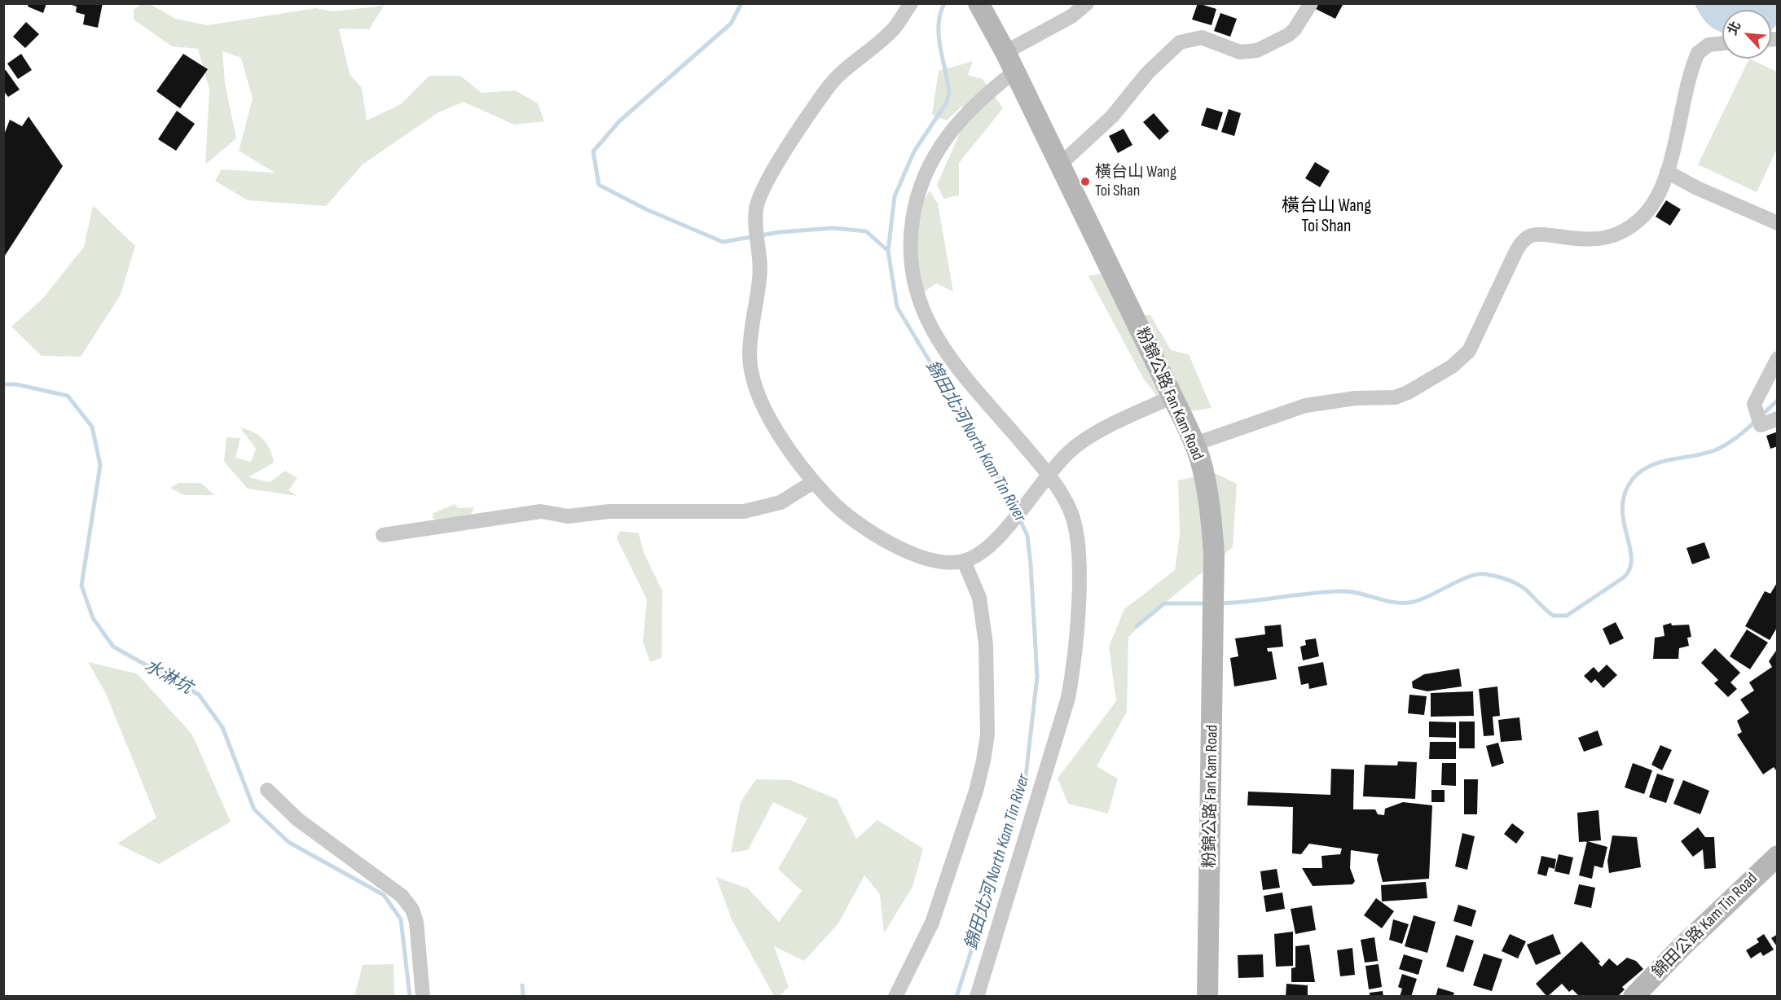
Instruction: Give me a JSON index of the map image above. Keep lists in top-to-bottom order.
{
  "streets": {
    "main road": ["粉錦公路 Fan Kam Road", "錦田公路 Kam Tin Road"]
  },
  "districts": ["橫台山 Wang Toi Shan"],
  "water": ["錦田北河 North Kam Tin River", "水淋坑"],
  "places": ["橫台山 Wang Toi Shan"],
  "north": "top left"
}
